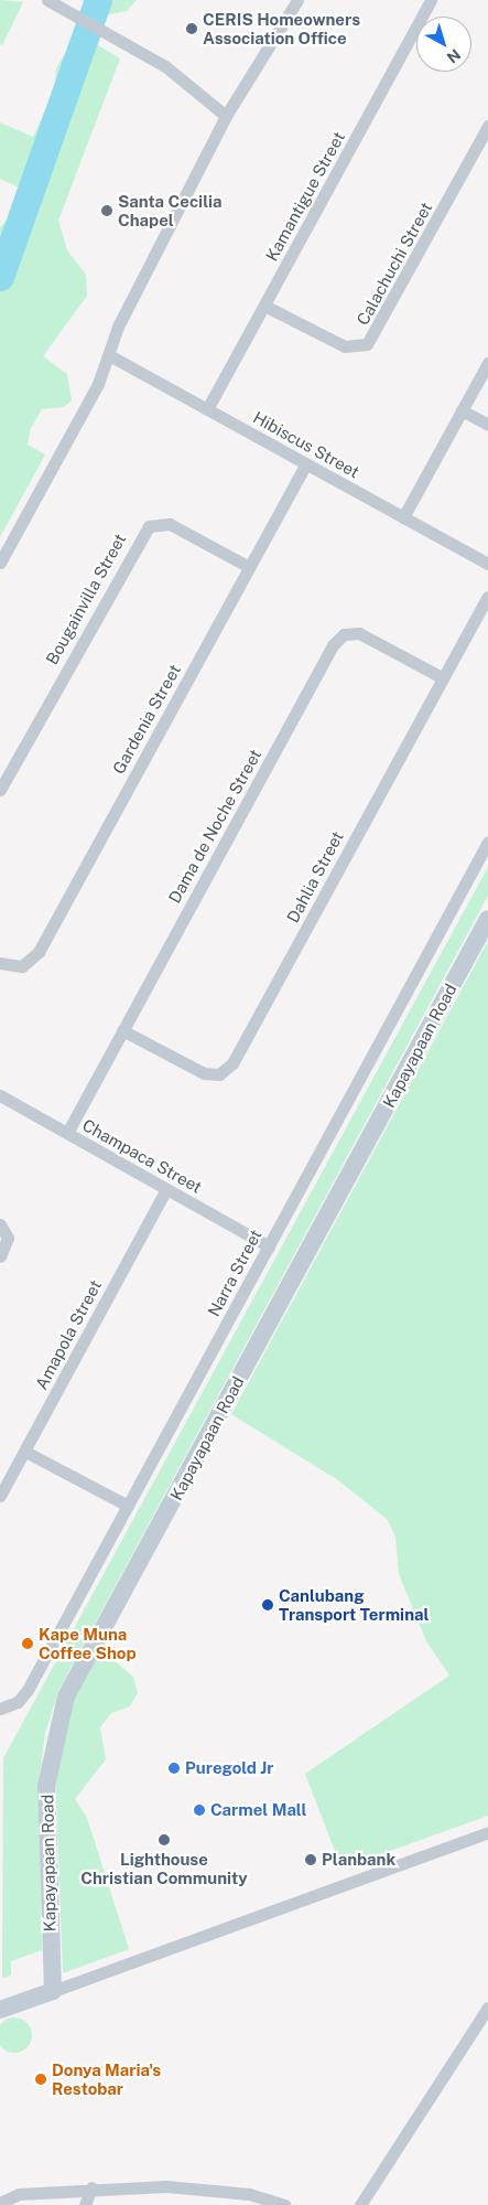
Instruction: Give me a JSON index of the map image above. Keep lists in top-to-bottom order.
{
  "streets": {
    "street": [
      "Kamantigue Street",
      "Calachuchi Street",
      "Hibiscus Street",
      "Bougainvilla Street",
      "Gardenia Street",
      "Dama de Noche Street",
      "Dahlia Street",
      "Kapayapaan Road",
      "Champaca Street",
      "Narra Street",
      "Amapola Street"
    ]
  },
  "crossings": [
    ["Kamantigue Street", "Calachuchi Street"],
    ["Kamantigue Street", "Hibiscus Street"],
    ["Hibiscus Street", "Gardenia Street"],
    ["Bougainvilla Street", "Gardenia Street"],
    ["Dama de Noche Street", "Dahlia Street"],
    ["Dama de Noche Street", "Champaca Street"],
    ["Champaca Street", "Narra Street"],
    ["Champaca Street", "Amapola Street"]
  ],
  "places": [
    "CERIS Homeowners Association Office",
    "Santa Cecilia Chapel",
    "Canlubang Transport Terminal",
    "Kape Muna Coffee Shop",
    "Puregold Jr",
    "Carmel Mall",
    "Lighthouse Christian Community",
    "Planbank",
    "Donya Maria's Restobar"
  ],
  "north": "bottom right"
}
